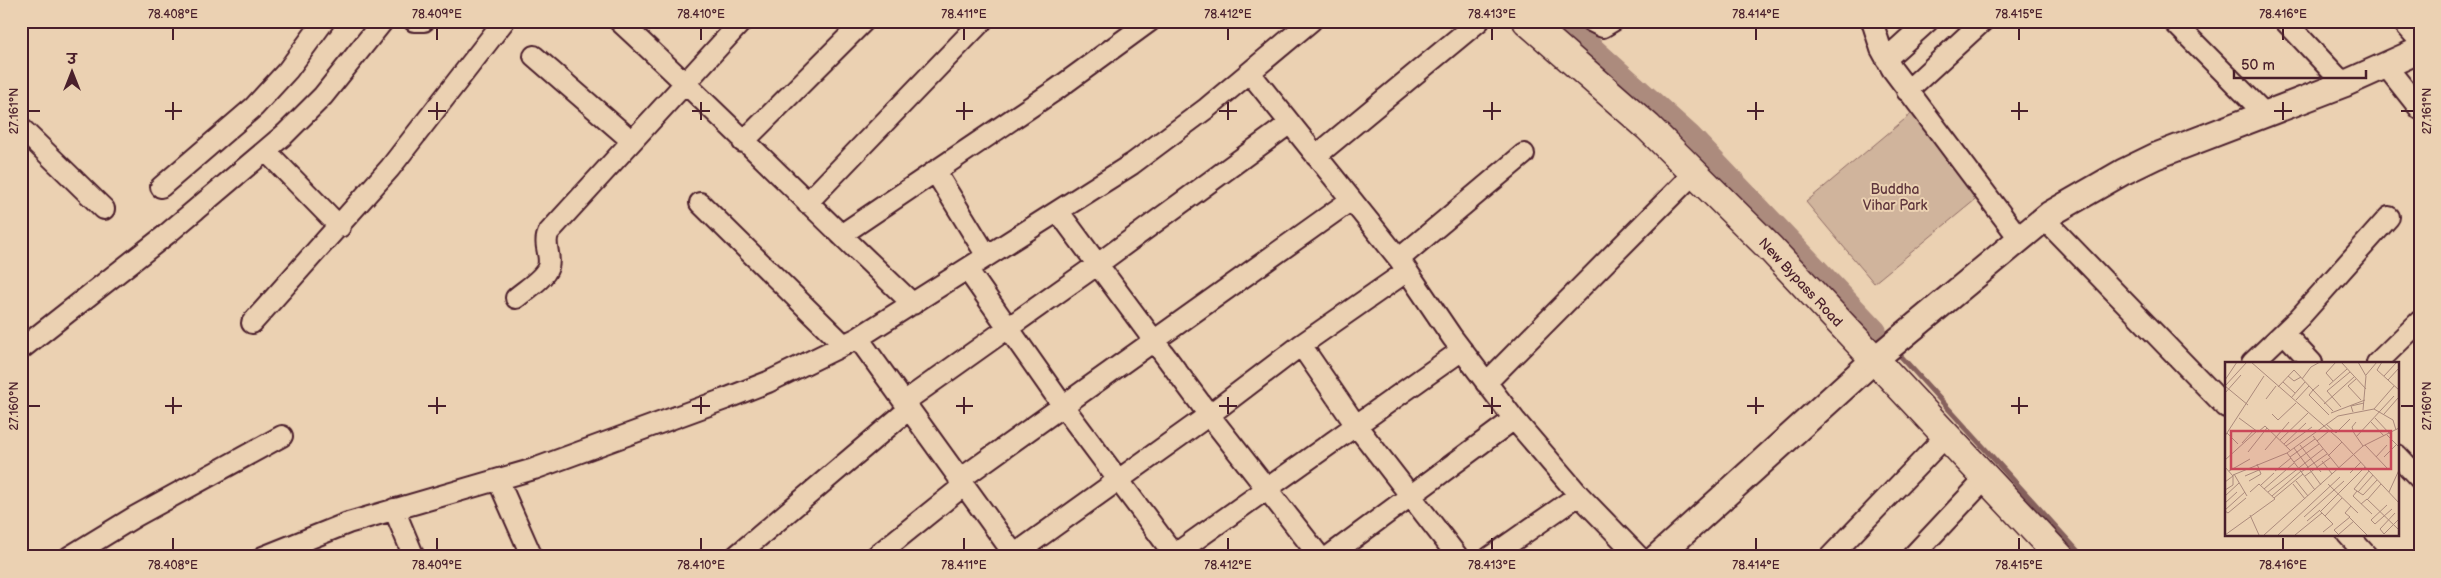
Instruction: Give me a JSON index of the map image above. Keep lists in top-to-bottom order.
{
  "streets": {
    "main road": ["New Bypass Road"]
  },
  "parks": ["Buddha Vihar Park"],
  "scale_bar": "50 m",
  "north": "top",
  "coordinates": [
    "78.408°E",
    "78.409°E",
    "78.410°E",
    "78.411°E",
    "78.412°E",
    "78.413°E",
    "78.414°E",
    "78.415°E",
    "78.416°E",
    "27.161°N",
    "27.160°N"
  ]
}
